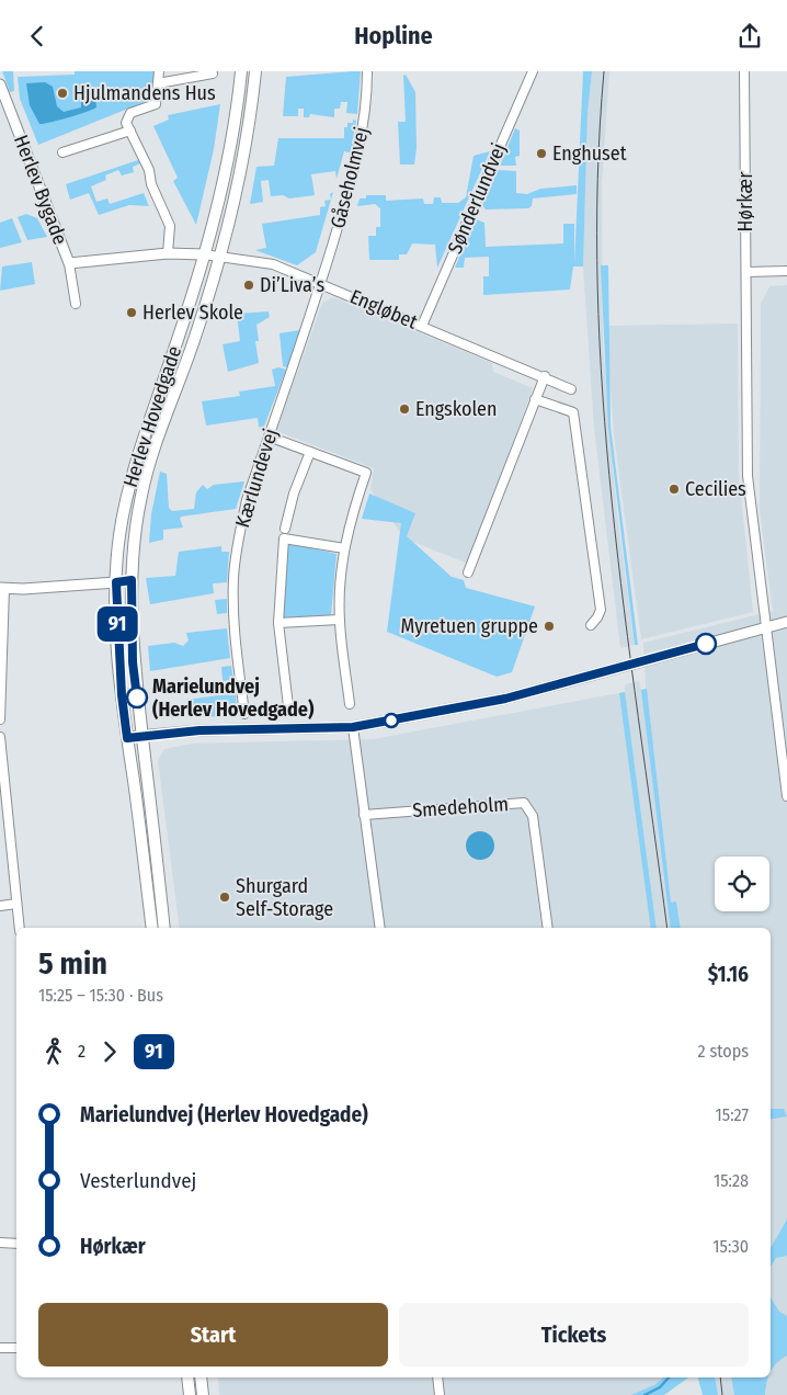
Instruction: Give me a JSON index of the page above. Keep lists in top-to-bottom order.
{
  "streets": {
    "main road": ["Herlev Hovedgade"],
    "street": [
      "Gåseholmvej",
      "Herlev Bygade",
      "Sønderlundvej",
      "Hørkær",
      "Engløbet",
      "Kærlundevej",
      "Smedeholm"
    ]
  },
  "crossings": [
    ["Gåseholmvej", "Engløbet"],
    ["Gåseholmvej", "Kærlundevej"],
    ["Herlev Bygade", "Engløbet"],
    ["Herlev Bygade", "Herlev Hovedgade"],
    ["Sønderlundvej", "Engløbet"],
    ["Engløbet", "Herlev Hovedgade"],
    ["Engløbet", "Kærlundevej"]
  ],
  "places": [
    "Hjulmandens Hus",
    "Enghuset",
    "Di’Liva’s",
    "Herlev Skole",
    "Engskolen",
    "Cecilies",
    "Myretuen gruppe",
    "Marielundvej (Herlev Hovedgade)",
    "Shurgard Self-Storage"
  ],
  "lines": ["bus line 91"],
  "page": {
    "header": "Hopline",
    "on_map": "91",
    "heading": ["5 min", "15:25 – 15:30 · Bus", "$1.16"],
    "legs": ["2", "91", "2 stops"],
    "list": [
      {
        "name": "Marielundvej (Herlev Hovedgade)",
        "value": "15:27"
      },
      {
        "name": "Vesterlundvej",
        "value": "15:28"
      },
      {
        "name": "Hørkær",
        "value": "15:30"
      }
    ],
    "buttons": ["Start", "Tickets"]
  }
}
